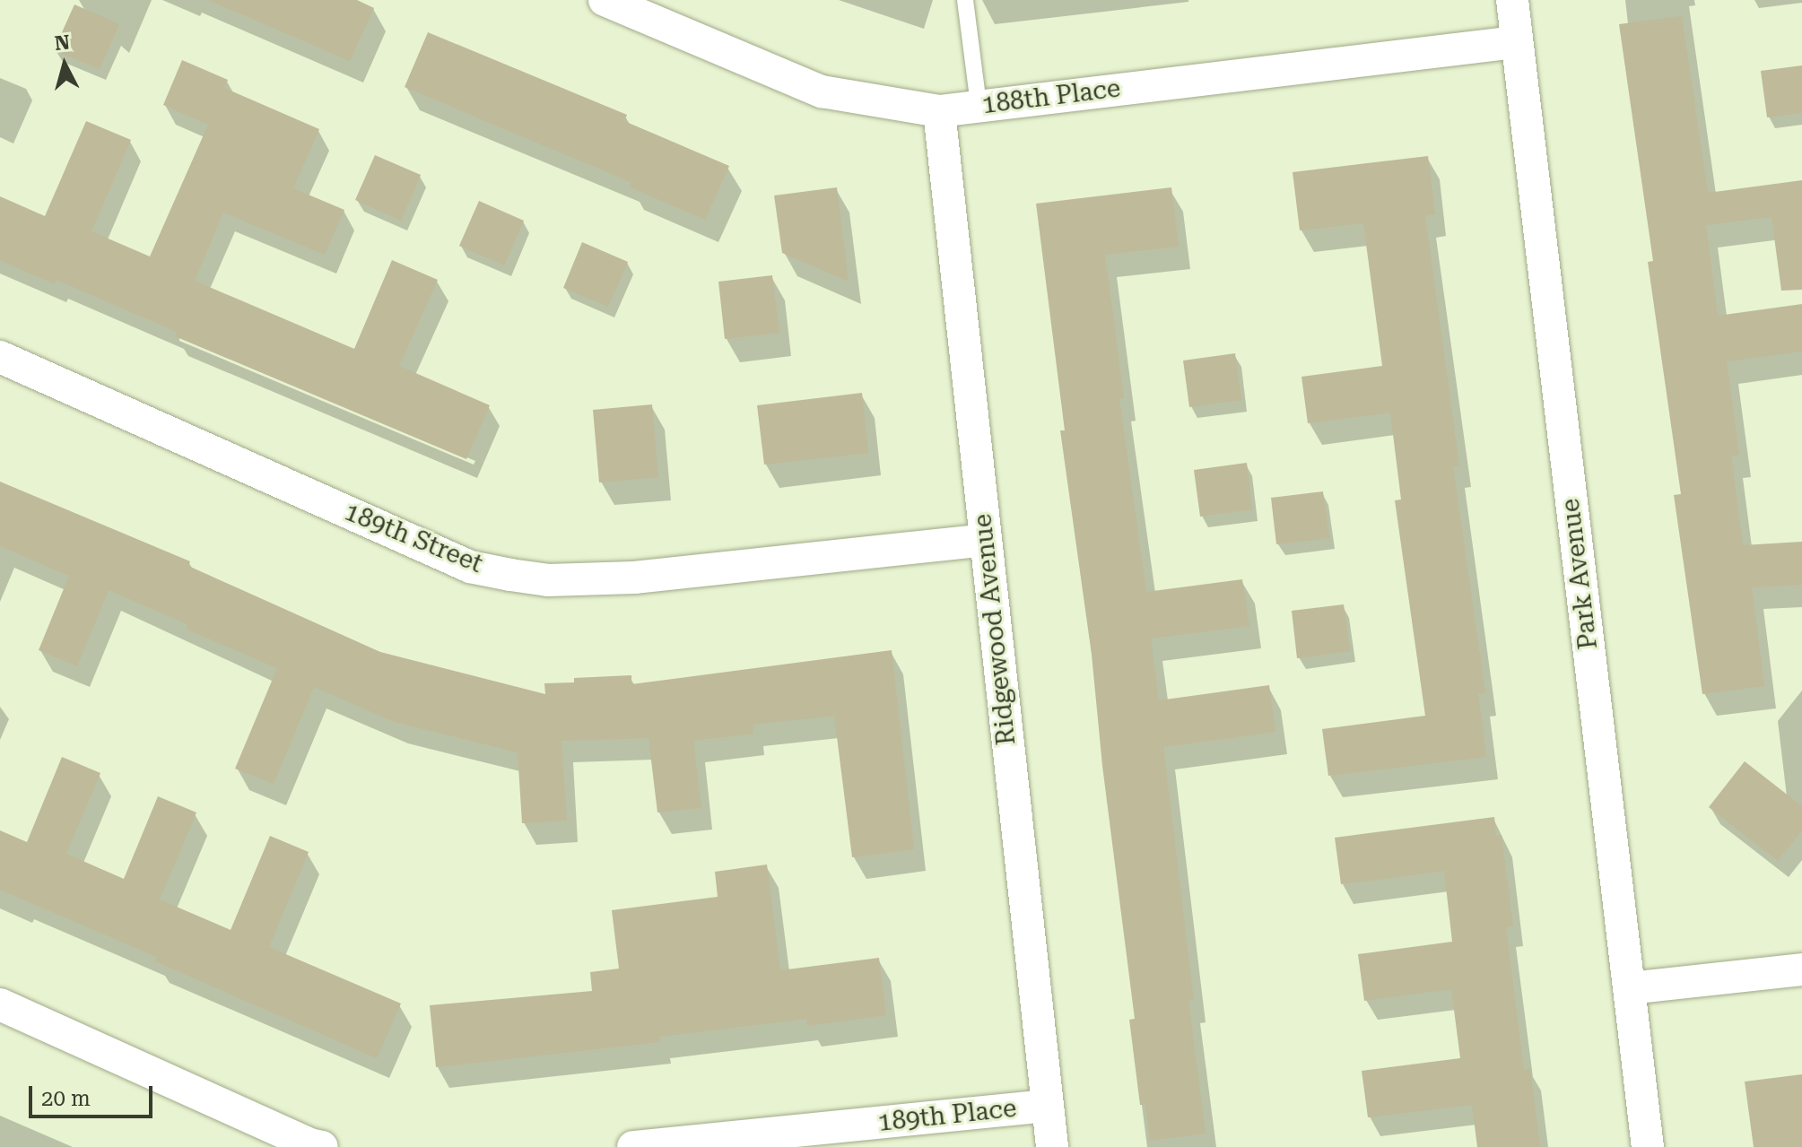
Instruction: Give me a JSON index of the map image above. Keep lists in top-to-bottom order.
{
  "streets": {
    "street": [
      "188th Place",
      "189th Street",
      "Park Avenue",
      "Ridgewood Avenue",
      "189th Place"
    ]
  },
  "crossings": [
    ["188th Place", "Park Avenue"],
    ["188th Place", "Ridgewood Avenue"],
    ["189th Street", "Ridgewood Avenue"],
    ["Ridgewood Avenue", "189th Place"]
  ],
  "scale_bar": "20 m",
  "north": "top"
}
